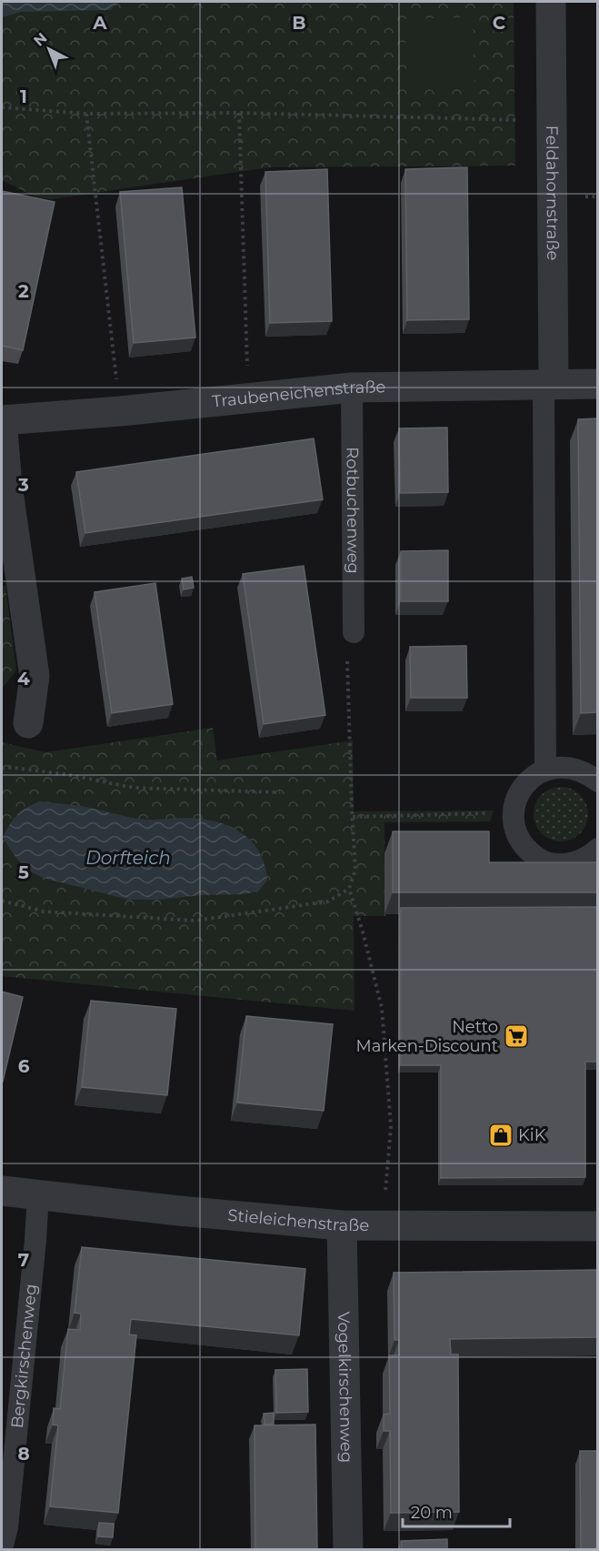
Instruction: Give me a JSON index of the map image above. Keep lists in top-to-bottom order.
{
  "streets": {
    "street": [
      "Feldahornstraße",
      "Traubeneichenstraße",
      "Stieleichenstraße",
      "Vogelkirschenweg"
    ],
    "lane": ["Rotbuchenweg", "Bergkirschenweg"]
  },
  "crossings": [
    ["Feldahornstraße", "Traubeneichenstraße"],
    ["Traubeneichenstraße", "Rotbuchenweg"],
    ["Stieleichenstraße", "Bergkirschenweg"],
    ["Stieleichenstraße", "Vogelkirschenweg"]
  ],
  "water": ["Dorfteich"],
  "places": {
    "supermarket": ["Netto Marken-Discount"],
    "shop": ["KiK"]
  },
  "scale_bar": "20 m",
  "north": "top left",
  "grid": {
    "columns": ["A", "B", "C"],
    "rows": [
      "1",
      "2",
      "3",
      "4",
      "5",
      "6",
      "7",
      "8"
    ]
  }
}
